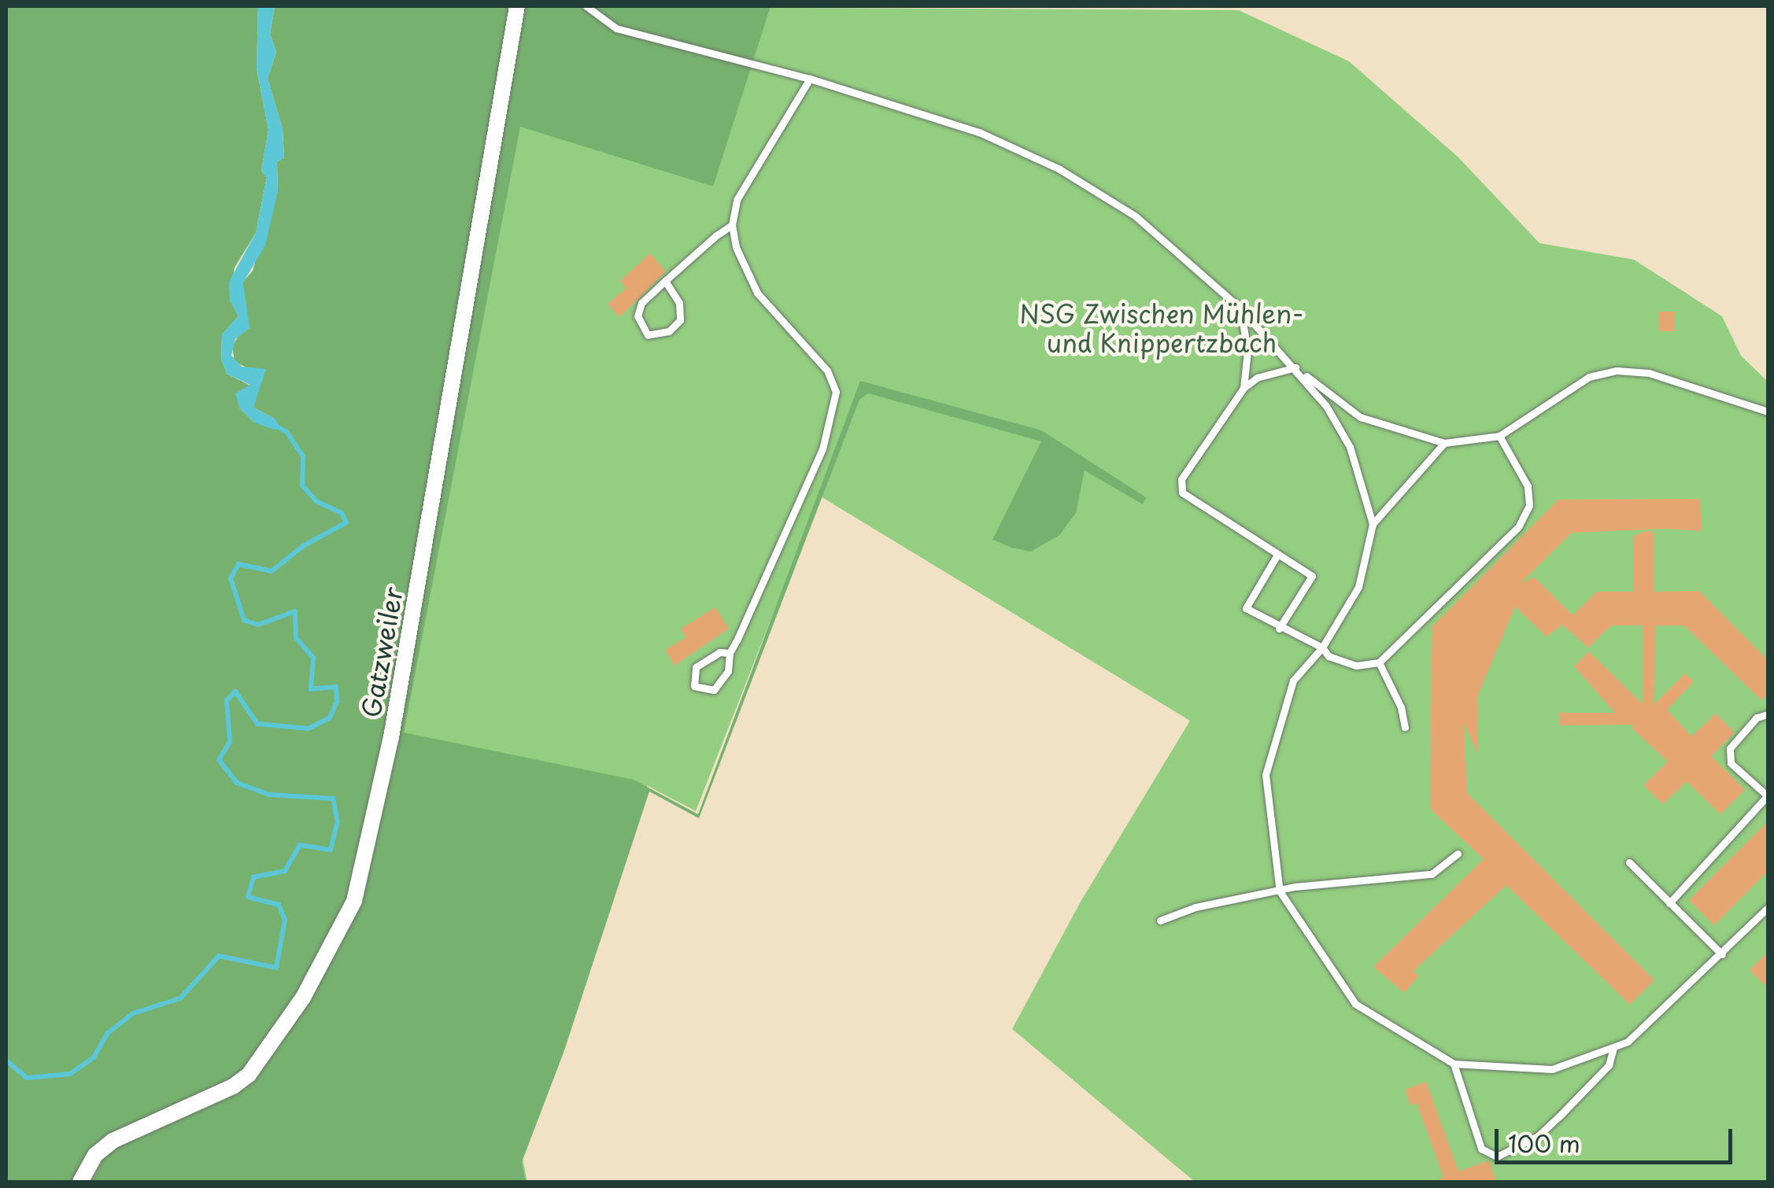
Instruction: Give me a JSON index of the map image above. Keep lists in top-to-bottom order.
{
  "streets": {
    "street": ["Gatzweiler"]
  },
  "parks": ["NSG Zwischen Mühlen- und Knippertzbach"],
  "scale_bar": "100 m"
}
